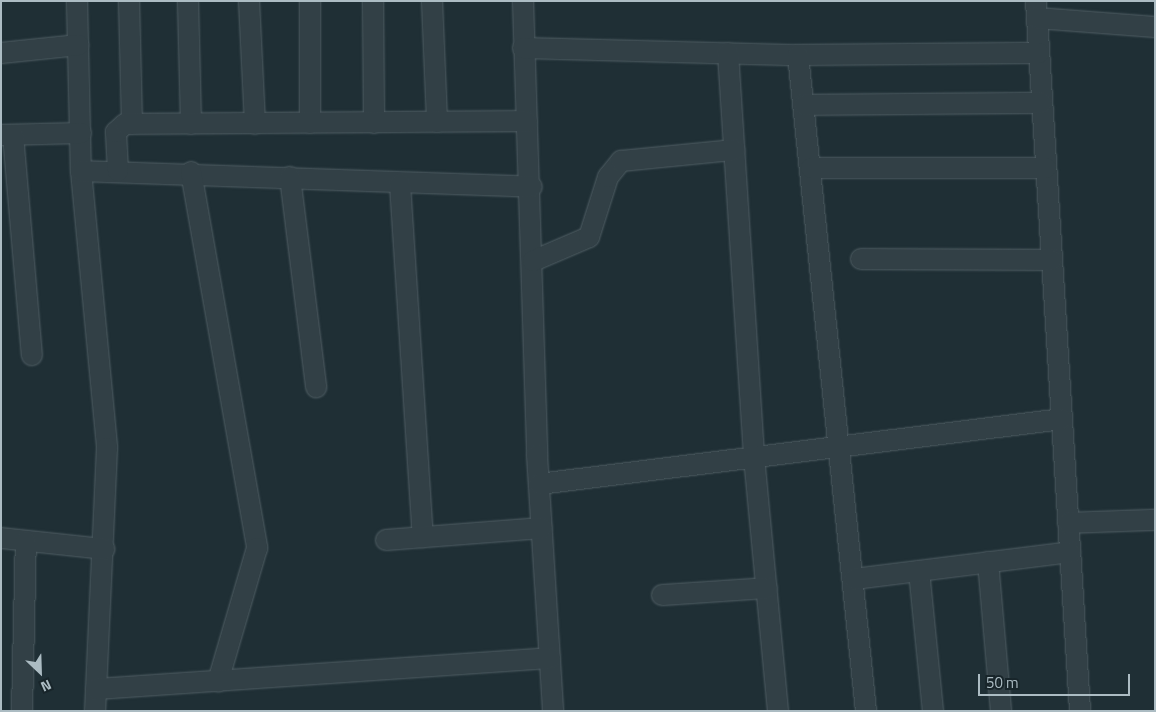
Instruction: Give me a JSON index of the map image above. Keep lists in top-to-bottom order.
{
  "scale_bar": "50 m",
  "north": "bottom right"
}
